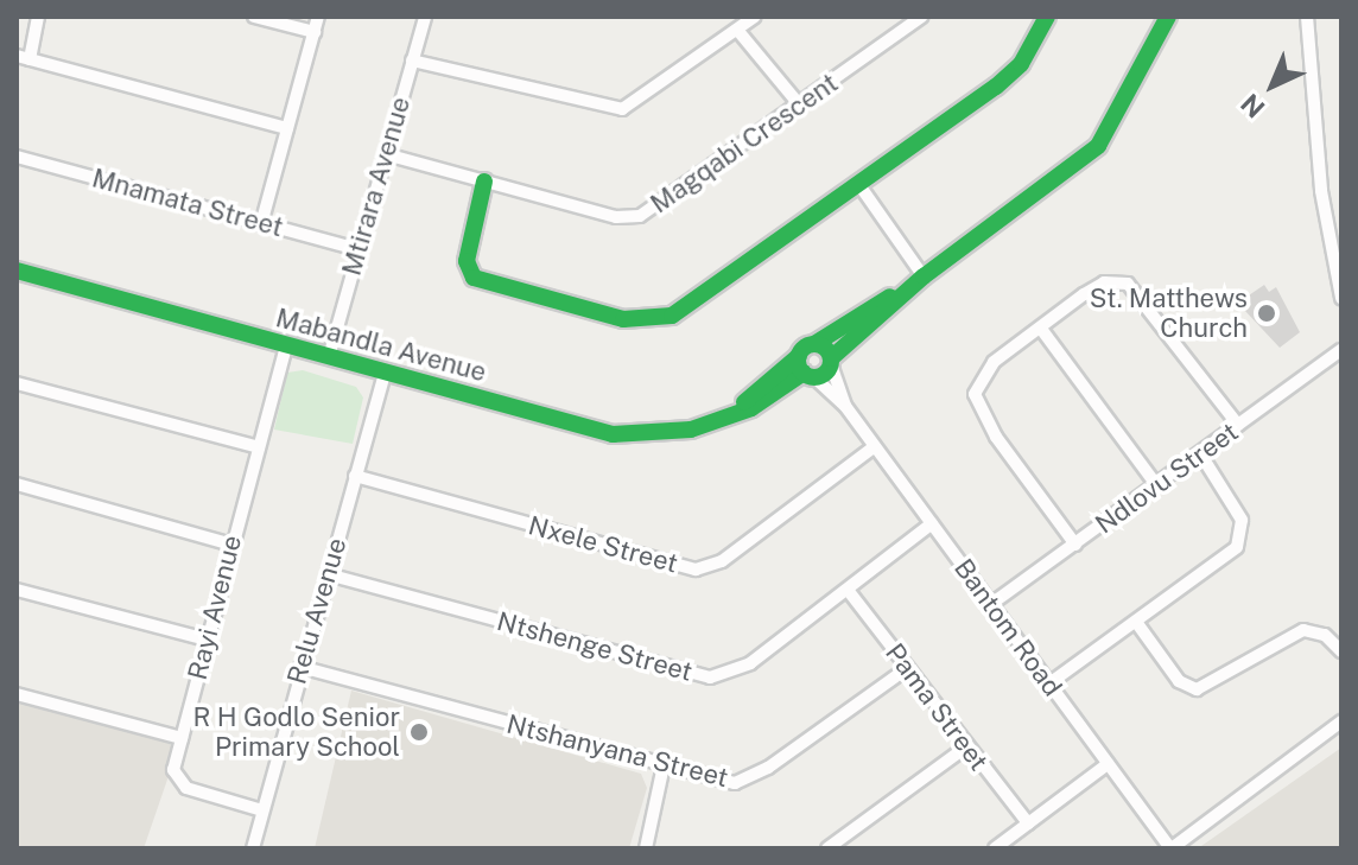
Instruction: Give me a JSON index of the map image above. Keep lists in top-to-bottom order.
{
  "streets": {
    "street": [
      "Magqabi Crescent",
      "Mtirara Avenue",
      "Mnamata Street",
      "Mabandla Avenue",
      "Ndlovu Street",
      "Nxele Street",
      "Rayi Avenue",
      "Relu Avenue",
      "Bantom Road",
      "Ntshenge Street",
      "Pama Street",
      "Ntshanyana Street"
    ]
  },
  "crossings": [
    ["Magqabi Crescent", "Mtirara Avenue"],
    ["Mtirara Avenue", "Mnamata Street"],
    ["Mtirara Avenue", "Mabandla Avenue"],
    ["Mabandla Avenue", "Rayi Avenue"],
    ["Mabandla Avenue", "Relu Avenue"],
    ["Mabandla Avenue", "Bantom Road"],
    ["Ndlovu Street", "Bantom Road"],
    ["Nxele Street", "Relu Avenue"],
    ["Nxele Street", "Bantom Road"],
    ["Rayi Avenue", "Relu Avenue"],
    ["Relu Avenue", "Ntshenge Street"],
    ["Relu Avenue", "Ntshanyana Street"],
    ["Bantom Road", "Ntshenge Street"],
    ["Ntshenge Street", "Pama Street"],
    ["Pama Street", "Ntshanyana Street"]
  ],
  "places": ["St. Matthews Church", "R H Godlo Senior Primary School"],
  "north": "bottom left"
}
